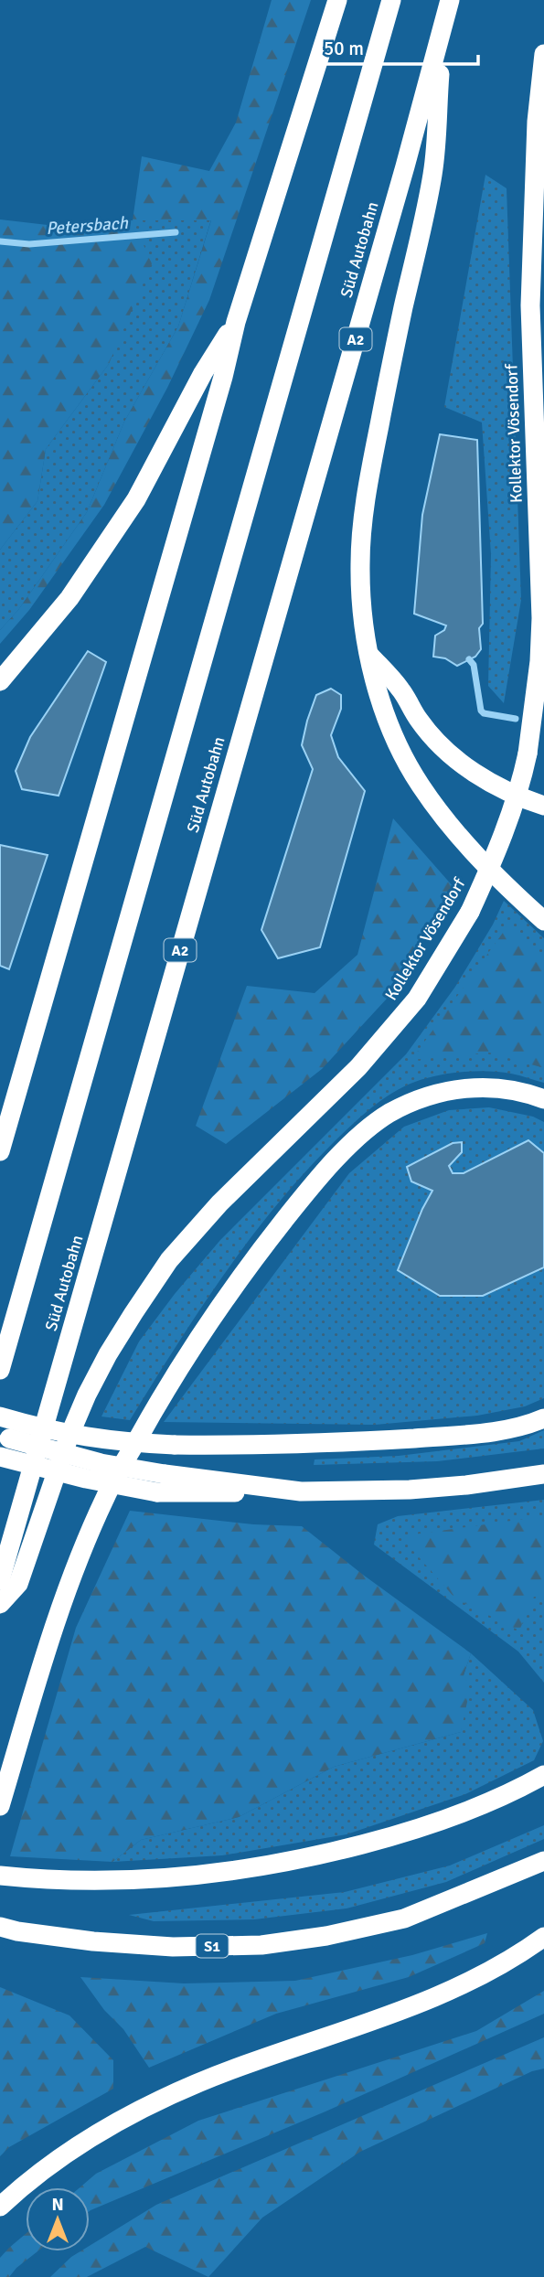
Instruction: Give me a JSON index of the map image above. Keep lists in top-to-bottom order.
{
  "streets": {
    "highway": [
      "Süd Autobahn",
      "A2",
      "Kollektor Vösendorf",
      "S1"
    ]
  },
  "water": ["Petersbach"],
  "scale_bar": "50 m",
  "north": "top"
}
